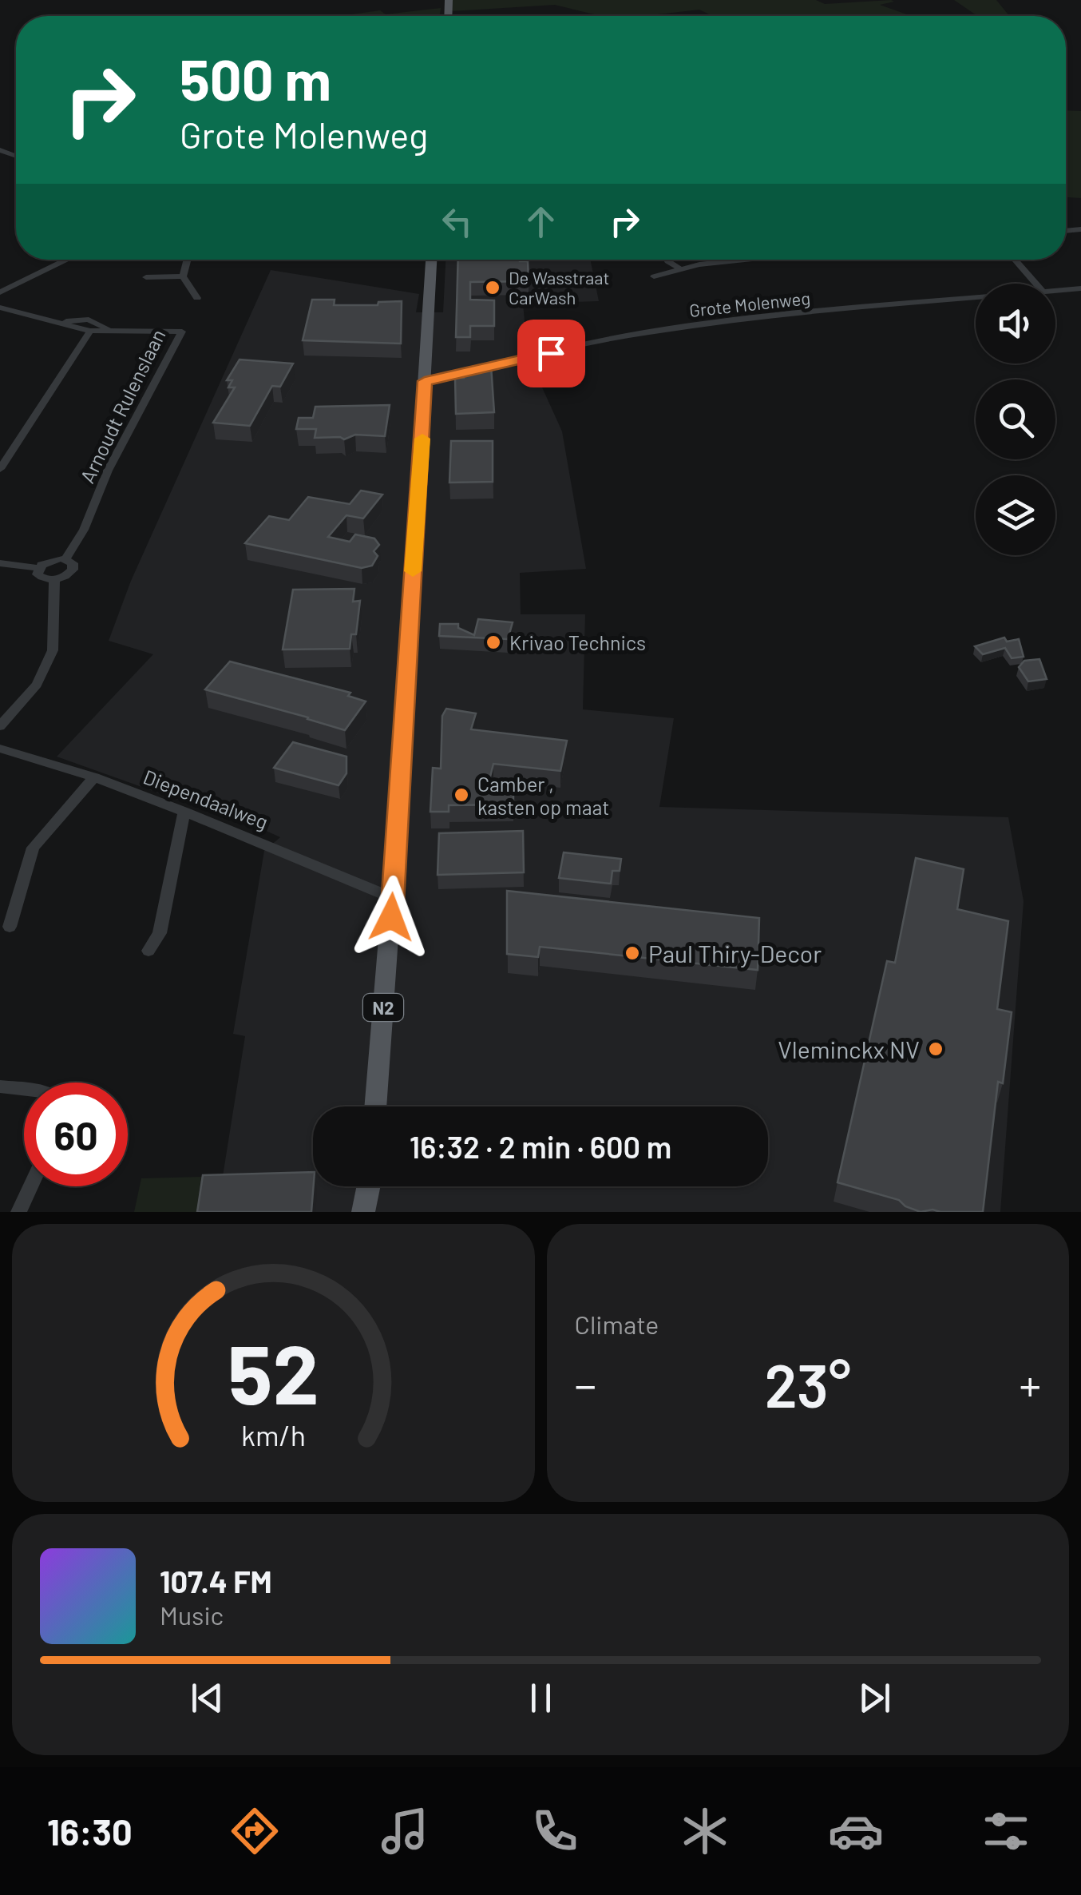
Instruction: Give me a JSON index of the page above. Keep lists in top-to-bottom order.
{
  "streets": {
    "main road": ["N2"],
    "street": ["Grote Molenweg", "Arnoudt Rulenslaan", "Diependaalweg"]
  },
  "crossings": [
    ["Grote Molenweg", "N2"],
    ["Diependaalweg", "N2"]
  ],
  "places": [
    "De Wasstraat CarWash",
    "Krivao Technics",
    "Camber , kasten op maat",
    "Paul Thiry-Decor",
    "Vleminckx NV"
  ],
  "page": {
    "turn": ["500 m", "Grote Molenweg"],
    "limit": "60",
    "trip": "16:32 · 2 min · 600 m",
    "tile": "Climate",
    "heat": ["−", "23°", "+"],
    "song": ["107.4 FM", "Music"],
    "tabs": "16:30",
    "gauge": ["52", "km/h"]
  }
}
